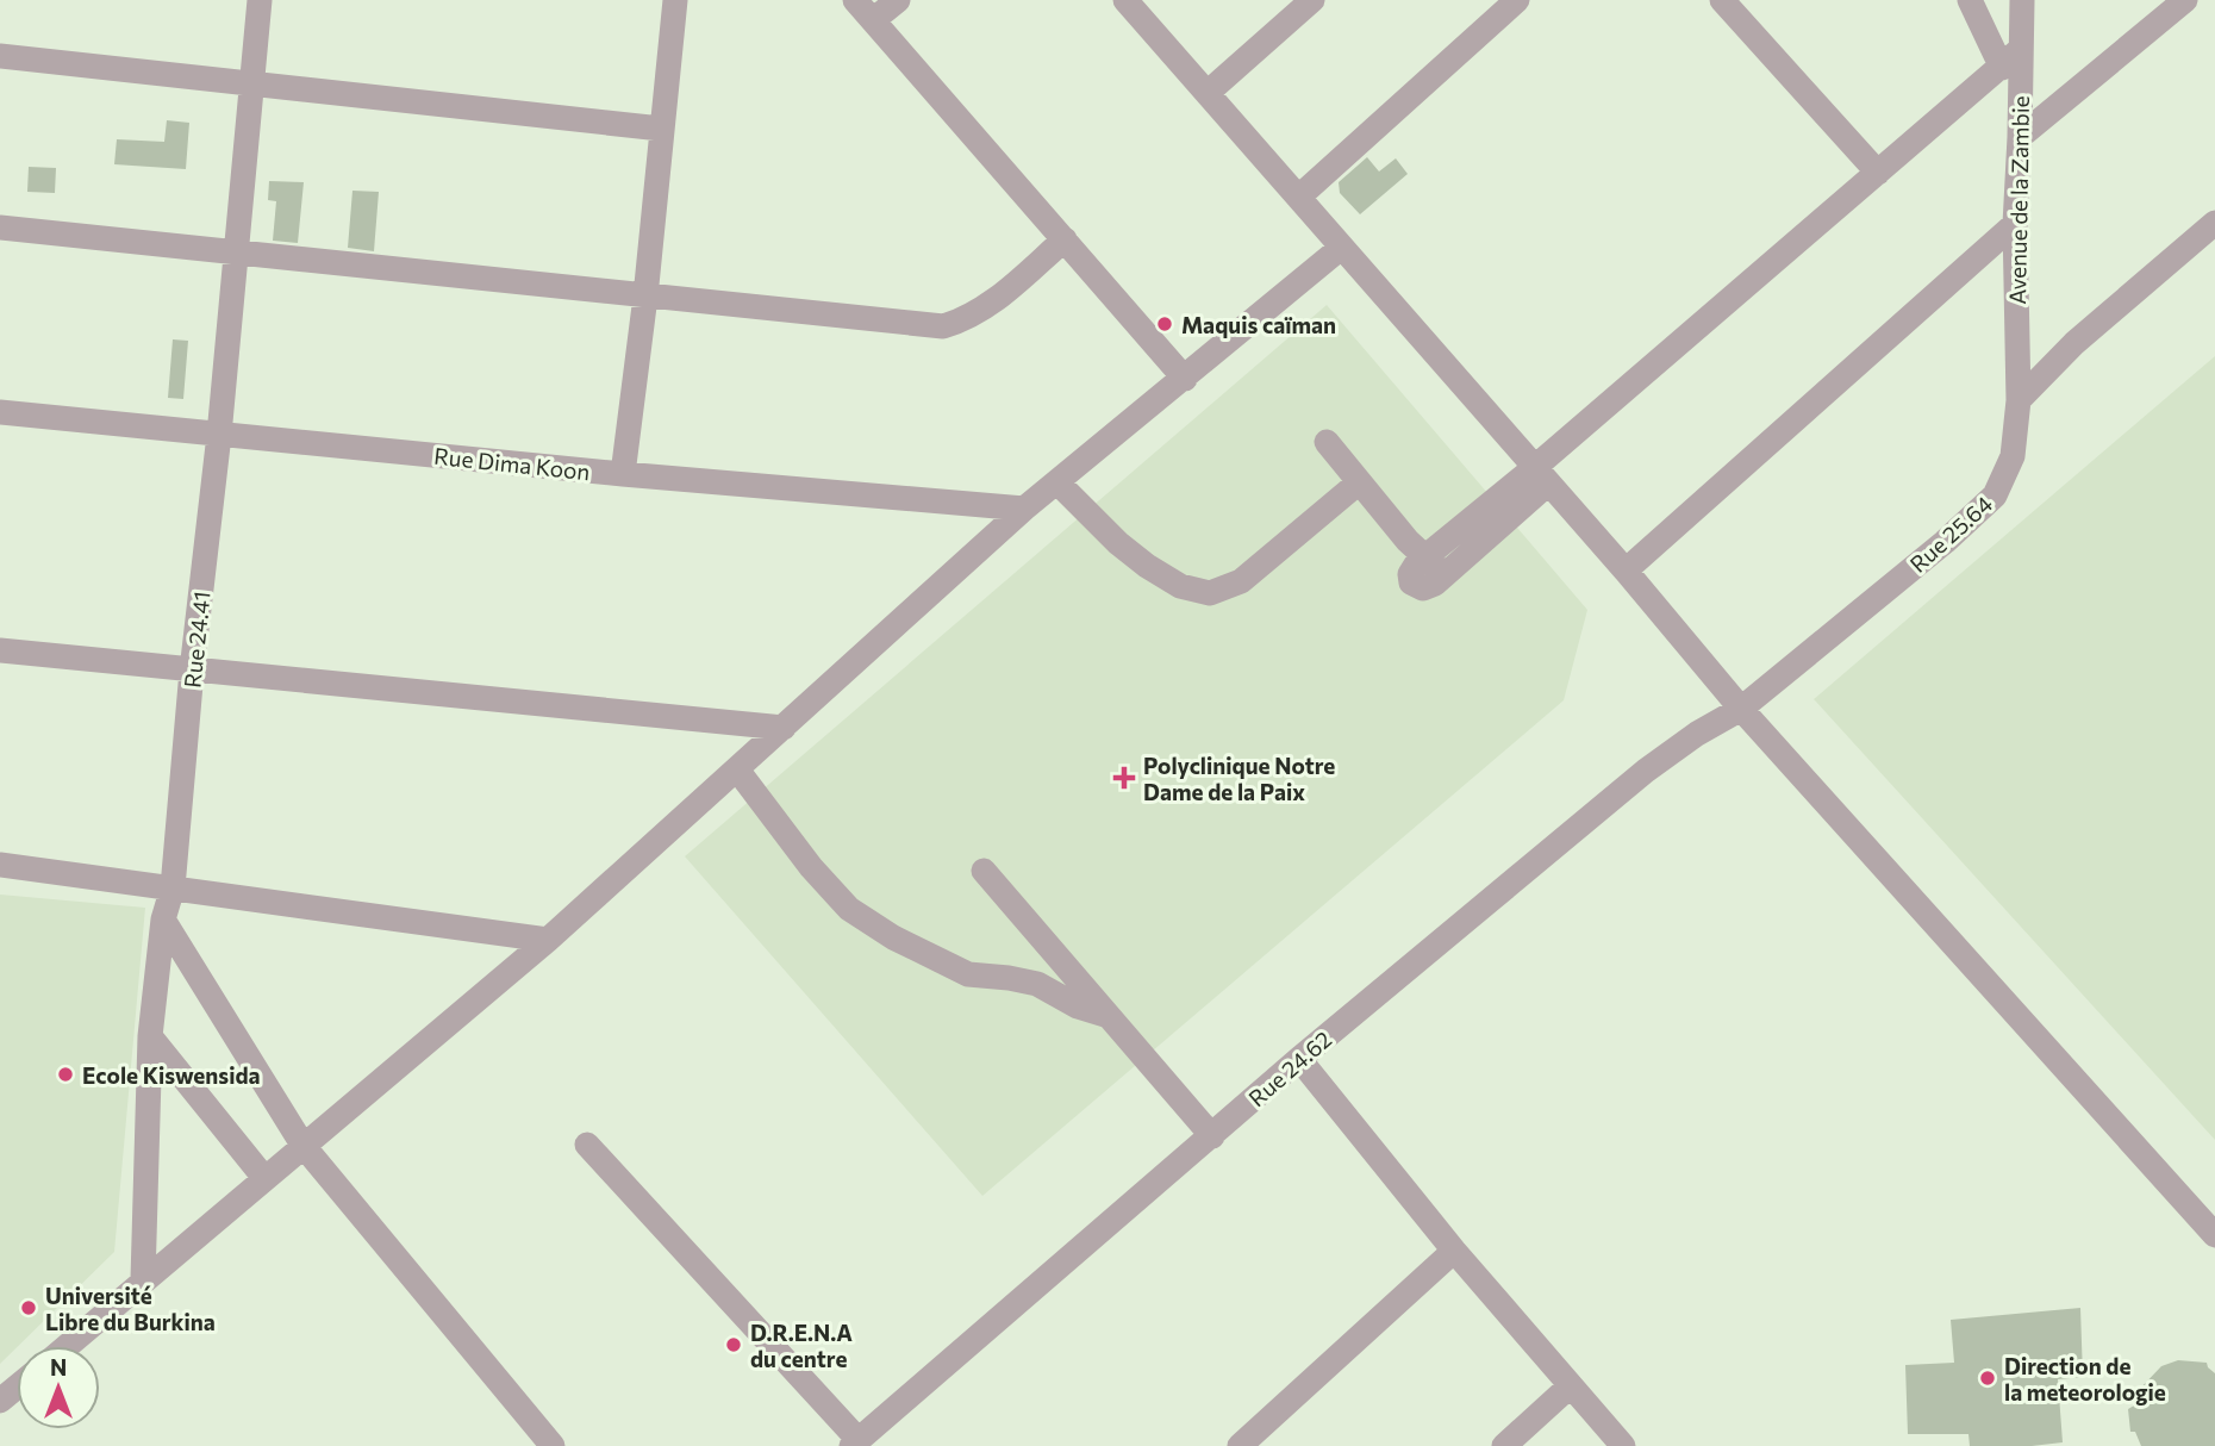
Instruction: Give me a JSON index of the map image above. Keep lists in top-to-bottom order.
{
  "streets": {
    "street": [
      "Avenue de la Zambie",
      "Rue Dima Koon",
      "Rue 25.64",
      "Rue 24.41",
      "Rue 24.62"
    ]
  },
  "crossings": [
    ["Avenue de la Zambie", "Rue 25.64"],
    ["Rue Dima Koon", "Rue 24.41"],
    ["Rue 25.64", "Rue 24.62"]
  ],
  "places": {
    "other": [
      "Maquis caïman",
      "Ecole Kiswensida",
      "Université Libre du Burkina",
      "D.R.E.N.A du centre",
      "Direction de la meteorologie"
    ],
    "health": ["Polyclinique Notre Dame de la Paix"]
  },
  "north": "top"
}
